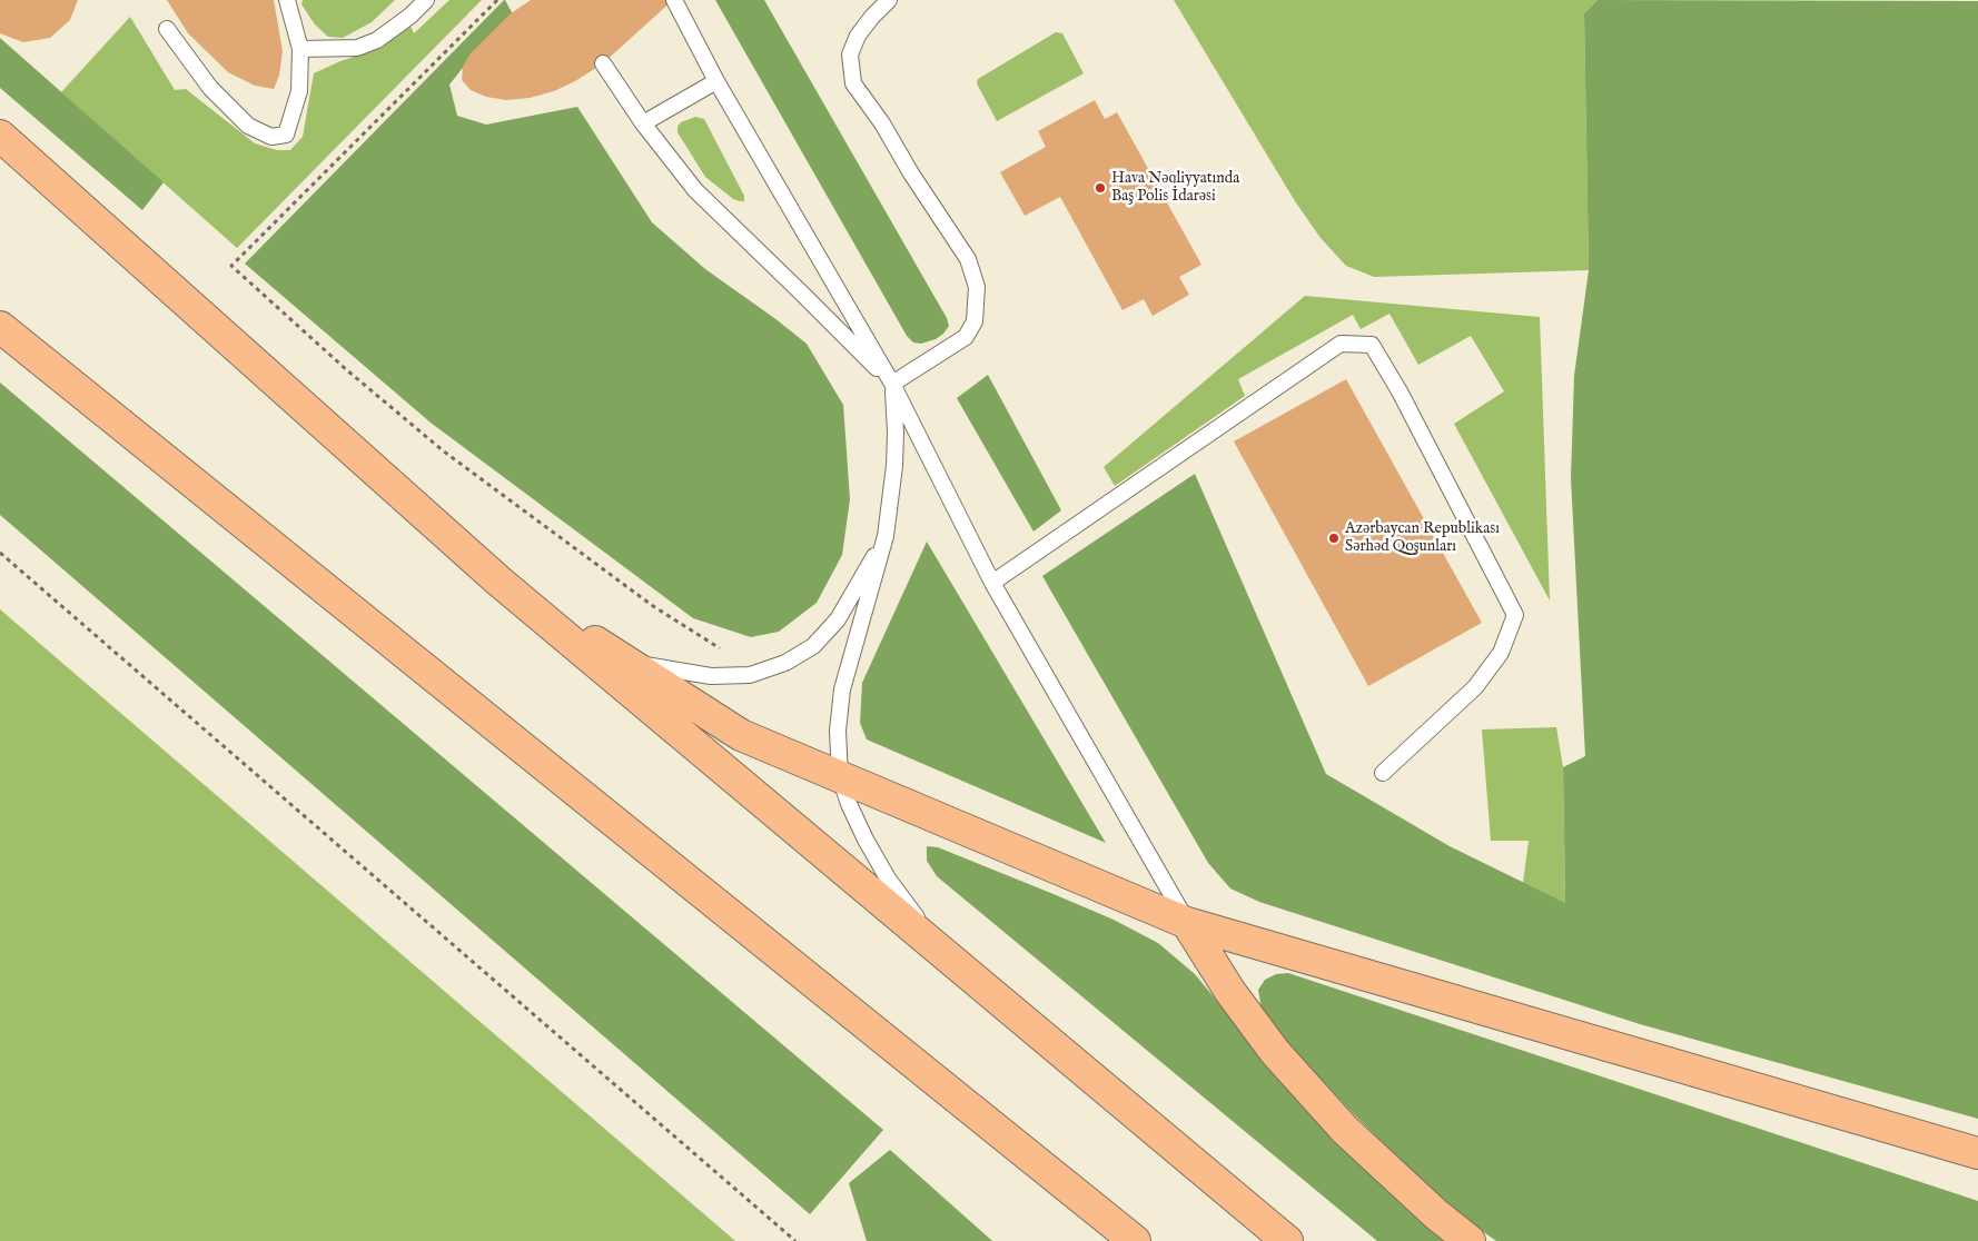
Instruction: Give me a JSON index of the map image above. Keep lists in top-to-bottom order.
{
  "places": ["Hava Nəqliyyatında Baş Polis İdarəsi", "Azərbaycan Republikası Sərhəd Qoşunları"]
}
